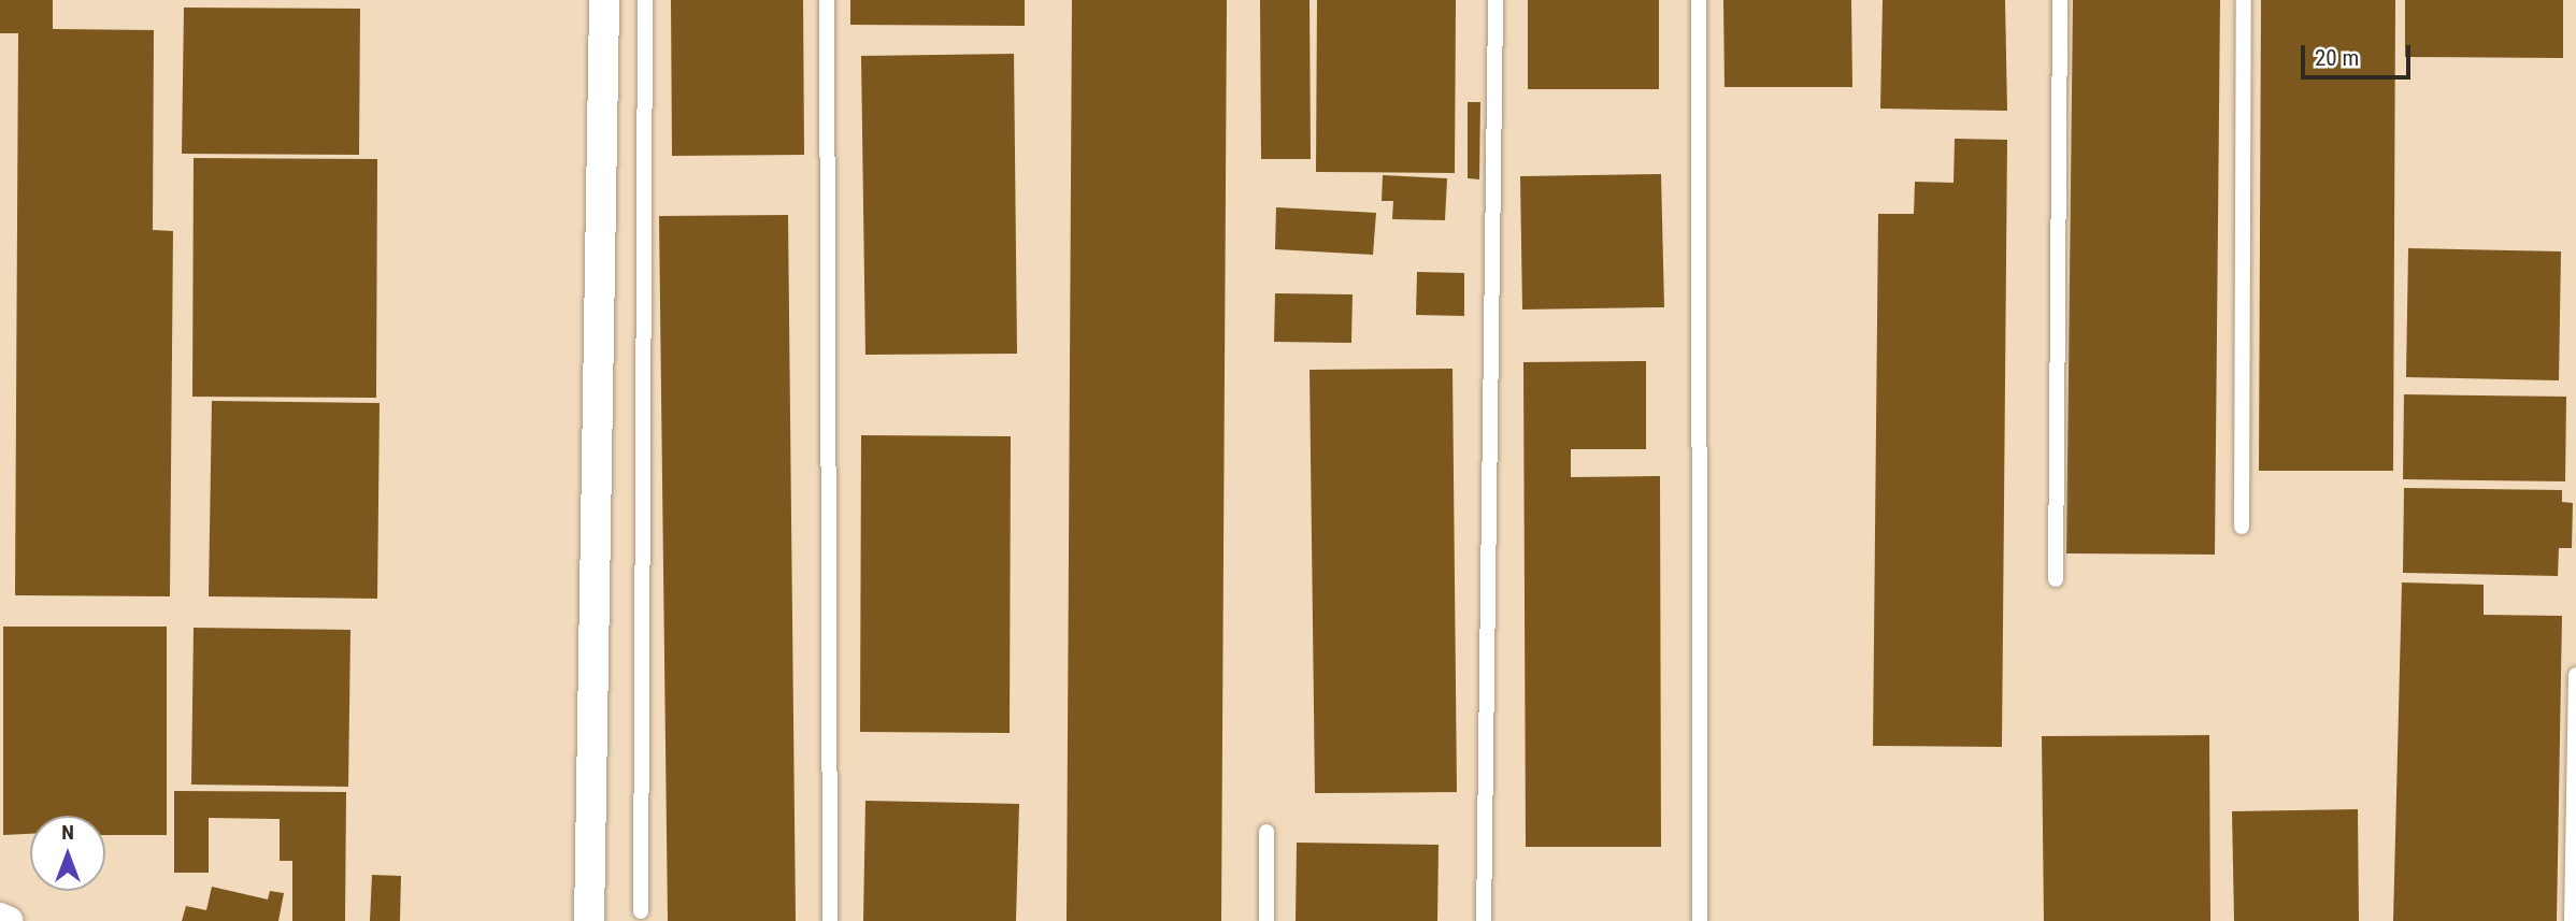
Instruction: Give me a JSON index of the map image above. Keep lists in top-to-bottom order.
{
  "scale_bar": "20 m",
  "north": "top"
}
